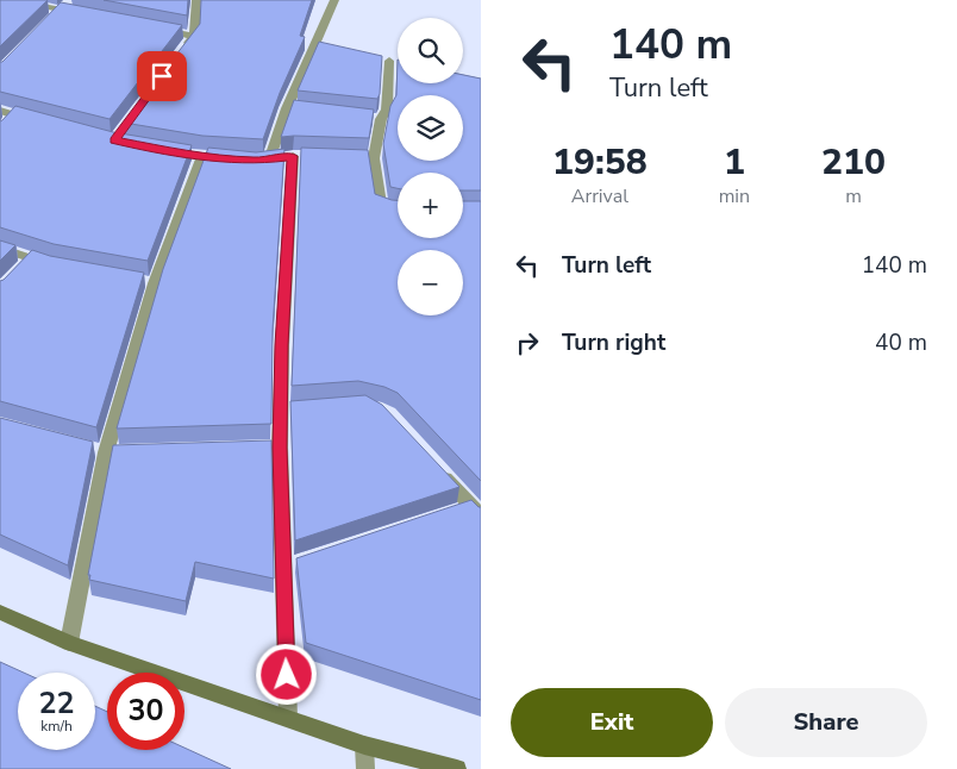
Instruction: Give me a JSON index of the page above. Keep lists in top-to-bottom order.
{
  "page": {
    "turn": ["140 m", "Turn left"],
    "map_buttons": ["+", "−"],
    "eta": [
      "19:58",
      "Arrival",
      "1",
      "min",
      "210",
      "m"
    ],
    "list": [
      {
        "name": "Turn left",
        "value": "140 m"
      },
      {
        "name": "Turn right",
        "value": "40 m"
      }
    ],
    "speed": "22 km/h",
    "limit": "30",
    "buttons": ["Exit", "Share"]
  }
}
